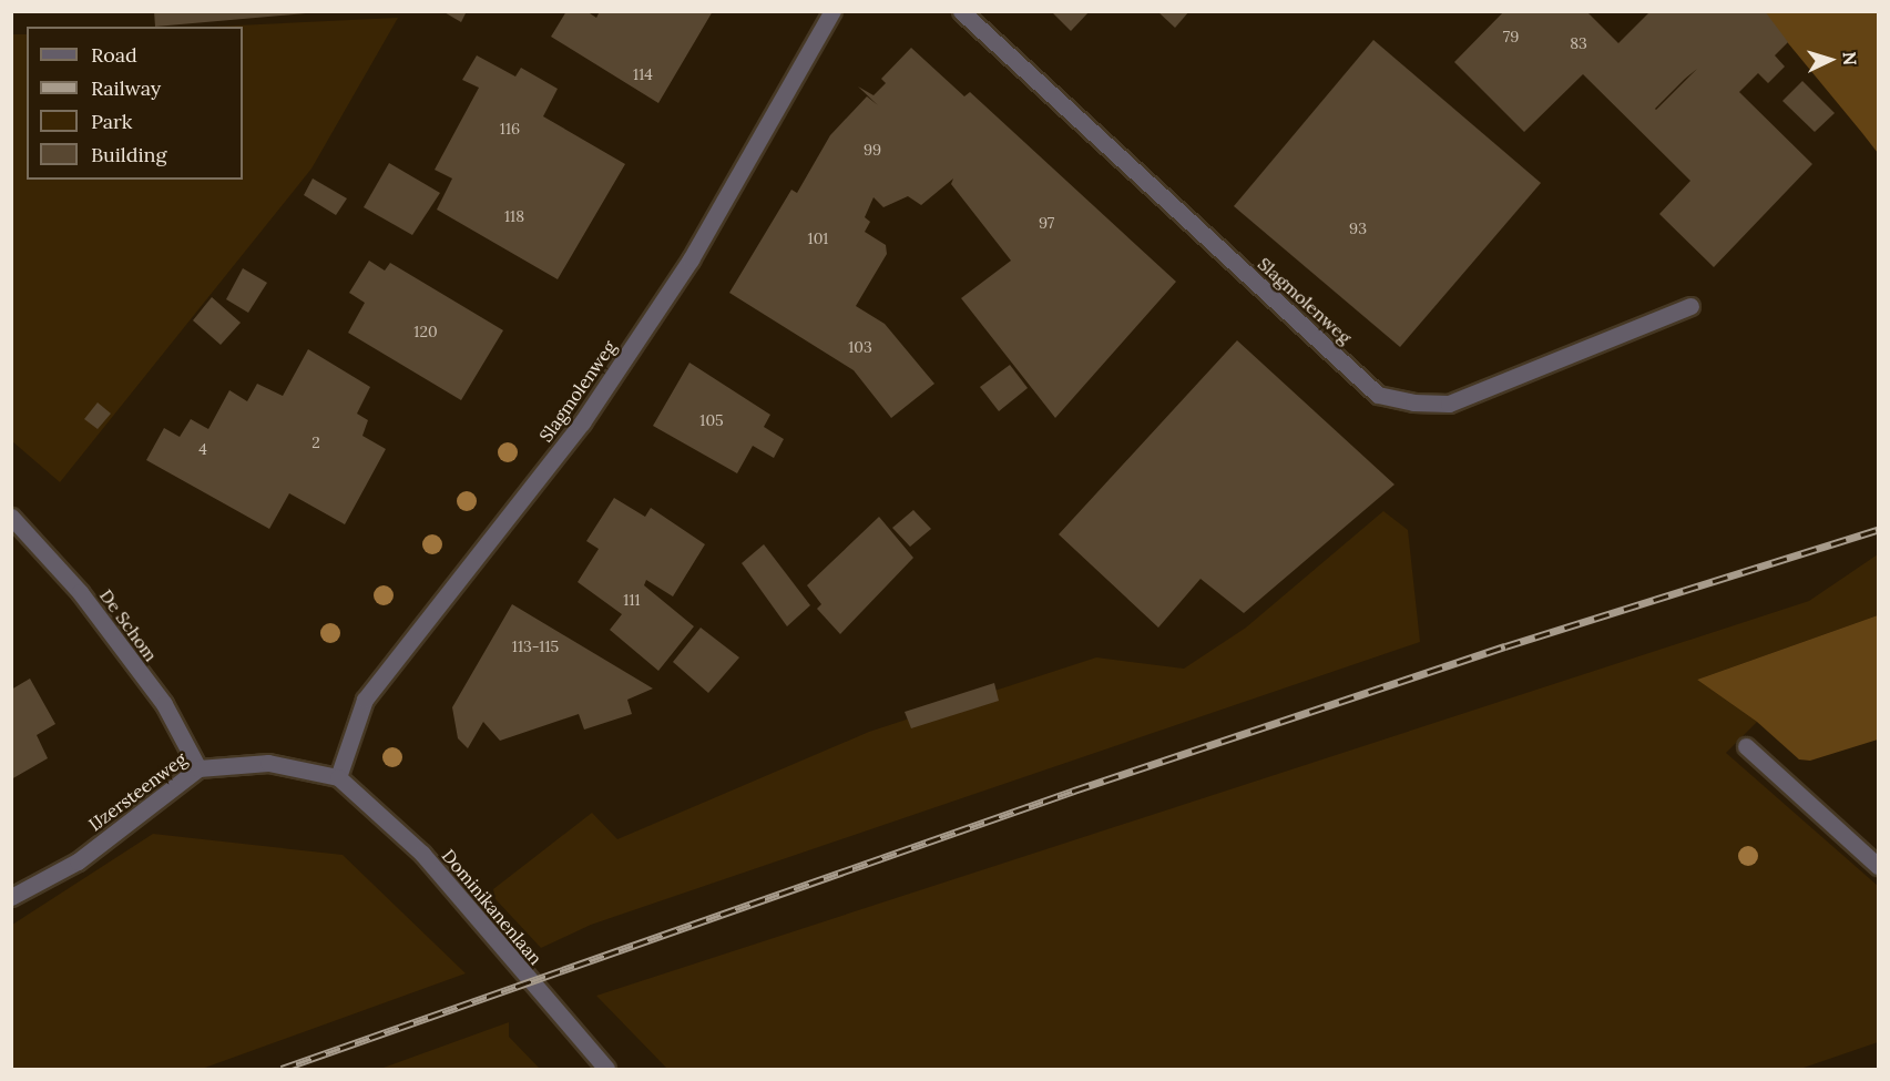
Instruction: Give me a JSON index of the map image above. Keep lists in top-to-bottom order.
{
  "streets": {
    "street": [
      "Slagmolenweg",
      "De Schom",
      "IJzersteenweg",
      "Dominikanenlaan"
    ]
  },
  "crossings": [
    ["Slagmolenweg", "IJzersteenweg"],
    ["Slagmolenweg", "Dominikanenlaan"],
    ["De Schom", "IJzersteenweg"],
    ["IJzersteenweg", "Dominikanenlaan"]
  ],
  "house_numbers": [
    "79",
    "83",
    "114",
    "116",
    "99",
    "118",
    "97",
    "93",
    "101",
    "120",
    "103",
    "105",
    "2",
    "4",
    "111",
    "113-115"
  ],
  "legend": [
    "Road",
    "Railway",
    "Park",
    "Building"
  ],
  "north": "right"
}
